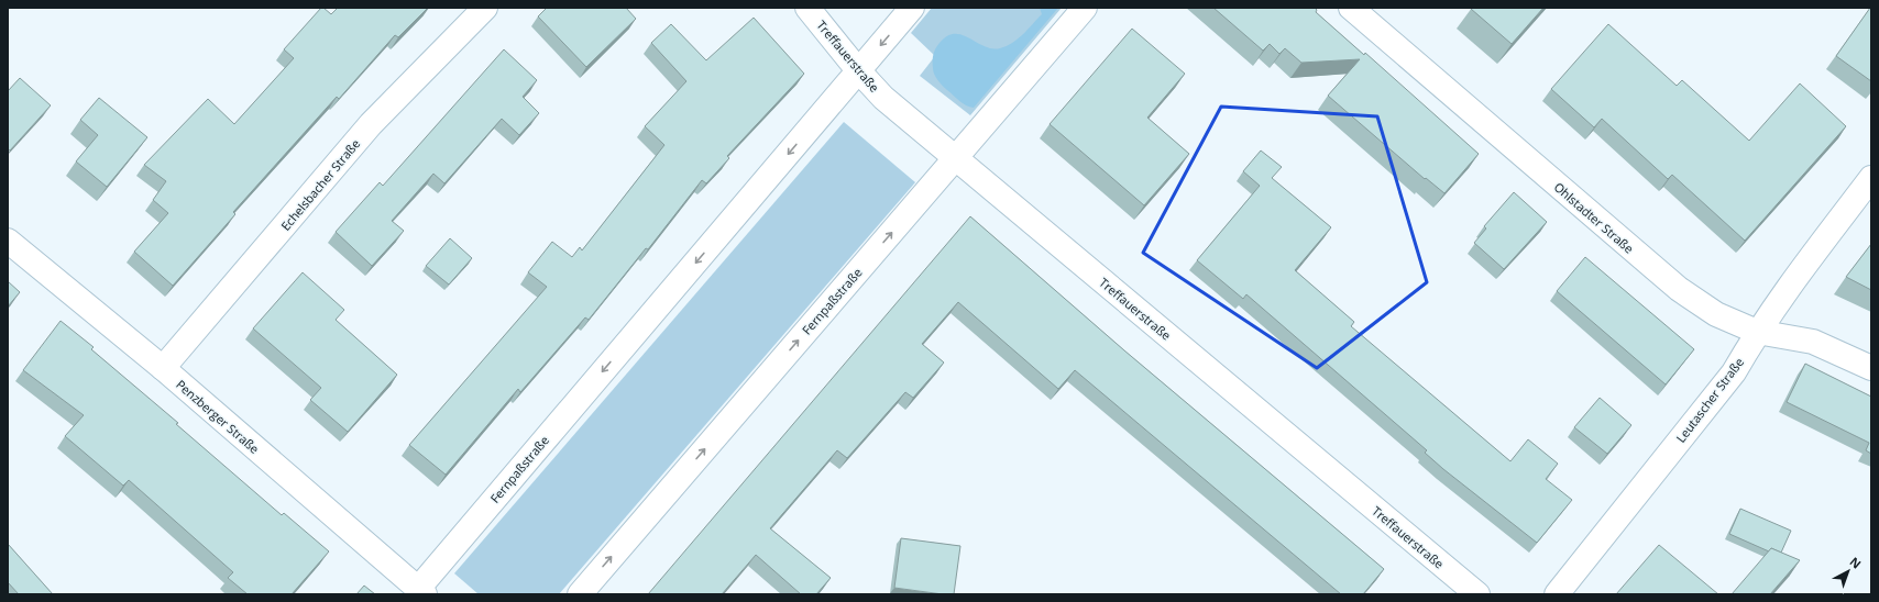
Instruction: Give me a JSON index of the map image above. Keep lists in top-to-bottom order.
{
  "streets": {
    "street": [
      "Treffauerstraße",
      "Echelsbacher Straße",
      "Ohlstadter Straße",
      "Fernpaßstraße",
      "Leutascher Straße",
      "Penzberger Straße"
    ]
  },
  "crossings": [
    ["Treffauerstraße", "Fernpaßstraße"],
    ["Echelsbacher Straße", "Penzberger Straße"],
    ["Ohlstadter Straße", "Leutascher Straße"],
    ["Fernpaßstraße", "Penzberger Straße"]
  ],
  "north": "top right"
}
